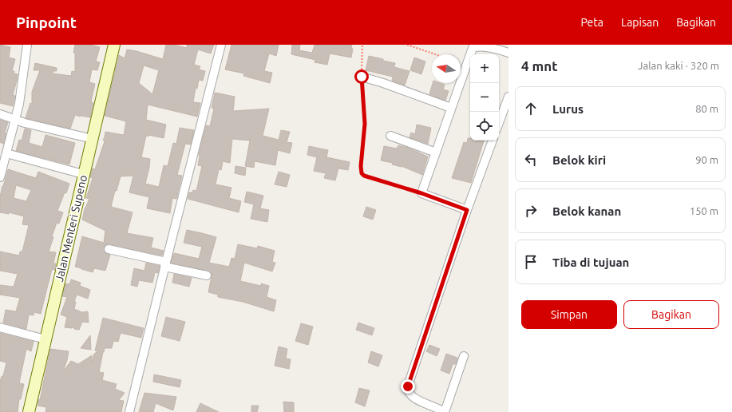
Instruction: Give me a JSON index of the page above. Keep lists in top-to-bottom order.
{
  "streets": {
    "main road": ["Jalan Menteri Supeno"]
  },
  "north": "left",
  "page": {
    "header": "Pinpoint",
    "nav": ["Peta", "Lapisan", "Bagikan"],
    "heading": ["4 mnt", "Jalan kaki · 320 m"],
    "map_buttons": ["+", "−"],
    "list": [
      ["Lurus", "80 m"],
      ["Belok kiri", "90 m"],
      ["Belok kanan", "150 m"],
      "Tiba di tujuan"
    ],
    "buttons": ["Simpan", "Bagikan"]
  }
}
